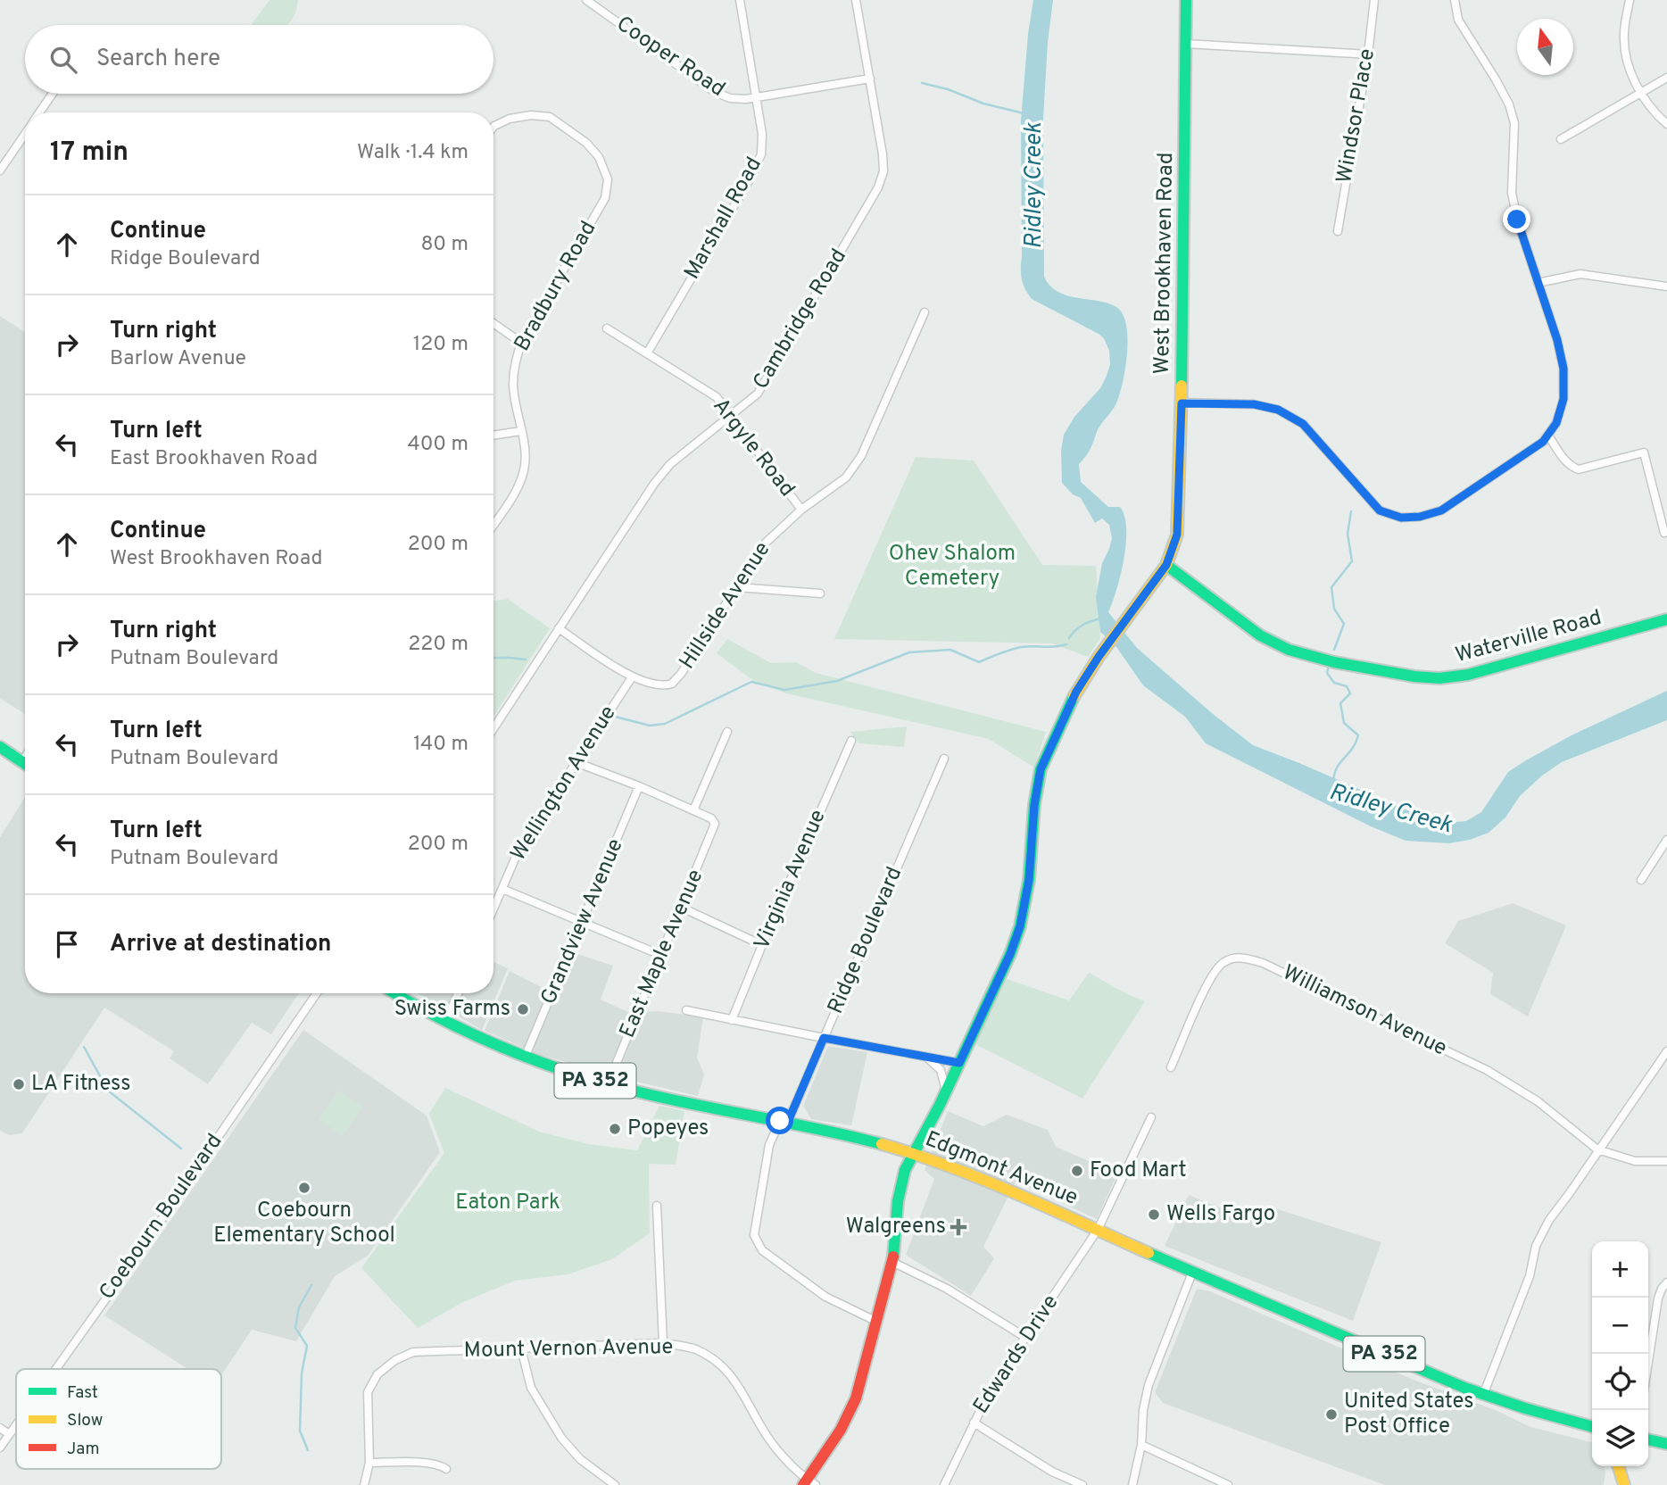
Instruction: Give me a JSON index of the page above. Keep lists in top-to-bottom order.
{
  "streets": {
    "street": [
      "Cooper Road",
      "Windsor Place",
      "Marshall Road",
      "West Brookhaven Road",
      "Bradbury Road",
      "Cambridge Road",
      "Argyle Road",
      "Hillside Avenue",
      "Waterville Road",
      "Wellington Avenue",
      "Virginia Avenue",
      "Grandview Avenue",
      "Ridge Boulevard",
      "East Maple Avenue",
      "Williamson Avenue",
      "PA 352",
      "Edgmont Avenue",
      "Coebourn Boulevard",
      "Mount Vernon Avenue",
      "Edwards Drive"
    ]
  },
  "crossings": [
    ["Cooper Road", "Marshall Road"],
    ["Cooper Road", "Cambridge Road"],
    ["Marshall Road", "Argyle Road"],
    ["West Brookhaven Road", "Waterville Road"],
    ["West Brookhaven Road", "Edgmont Avenue"],
    ["Cambridge Road", "Argyle Road"],
    ["Argyle Road", "Hillside Avenue"],
    ["Hillside Avenue", "Wellington Avenue"],
    ["Grandview Avenue", "Edgmont Avenue"],
    ["Ridge Boulevard", "Edgmont Avenue"],
    ["East Maple Avenue", "Edgmont Avenue"],
    ["Edgmont Avenue", "Edwards Drive"]
  ],
  "water": ["Ridley Creek"],
  "parks": ["Ohev Shalom Cemetery", "Eaton Park"],
  "places": {
    "other": [
      "Swiss Farms",
      "LA Fitness",
      "Popeyes",
      "Food Mart",
      "Coebourn Elementary School",
      "Wells Fargo",
      "United States Post Office"
    ],
    "health": ["Walgreens"]
  },
  "legend": ["Fast", "Slow", "Jam"],
  "north": "top",
  "page": {
    "search": "Search here",
    "heading": ["17 min", "Walk · 1.4 km"],
    "list": [
      ["Continue", "Ridge Boulevard", "80 m"],
      ["Turn right", "Barlow Avenue", "120 m"],
      ["Turn left", "East Brookhaven Road", "400 m"],
      ["Continue", "West Brookhaven Road", "200 m"],
      ["Turn right", "Putnam Boulevard", "220 m"],
      ["Turn left", "Putnam Boulevard", "140 m"],
      ["Turn left", "Putnam Boulevard", "200 m"],
      "Arrive at destination"
    ],
    "map_buttons": ["+", "−"]
  }
}
